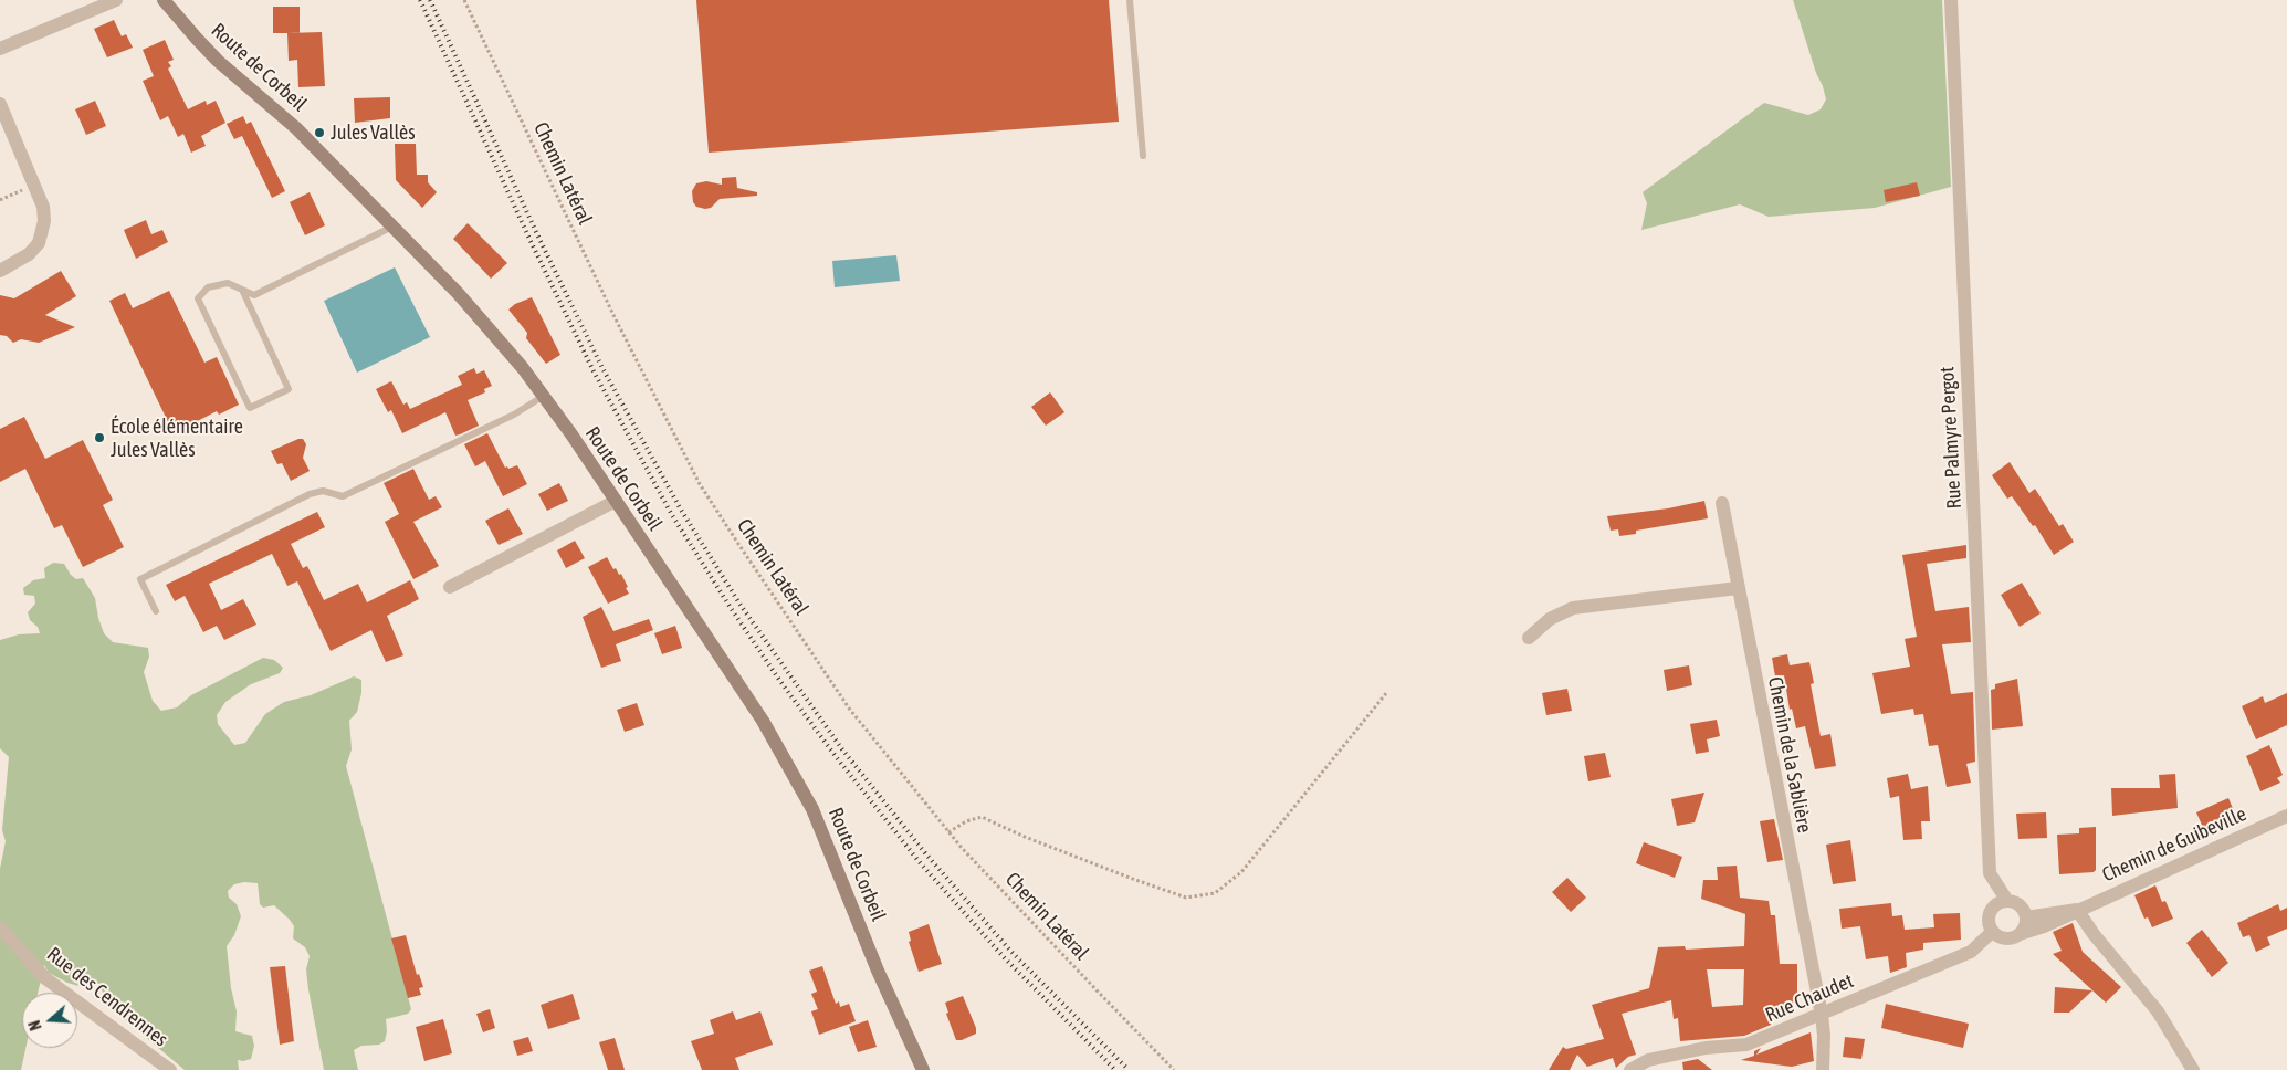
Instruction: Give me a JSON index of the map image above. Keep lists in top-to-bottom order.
{
  "streets": {
    "main road": ["Route de Corbeil"],
    "street": [
      "Rue Palmyre Pergot",
      "Chemin de la Sablière",
      "Chemin de Guibeville",
      "Rue des Cendrennes",
      "Rue Chaudet"
    ],
    "path": ["Chemin Latéral"]
  },
  "crossings": [
    ["Rue Palmyre Pergot", "Rue Chaudet"],
    ["Chemin de la Sablière", "Rue Chaudet"]
  ],
  "places": ["Jules Vallès", "École élémentaire Jules Vallès"],
  "north": "left"
}
